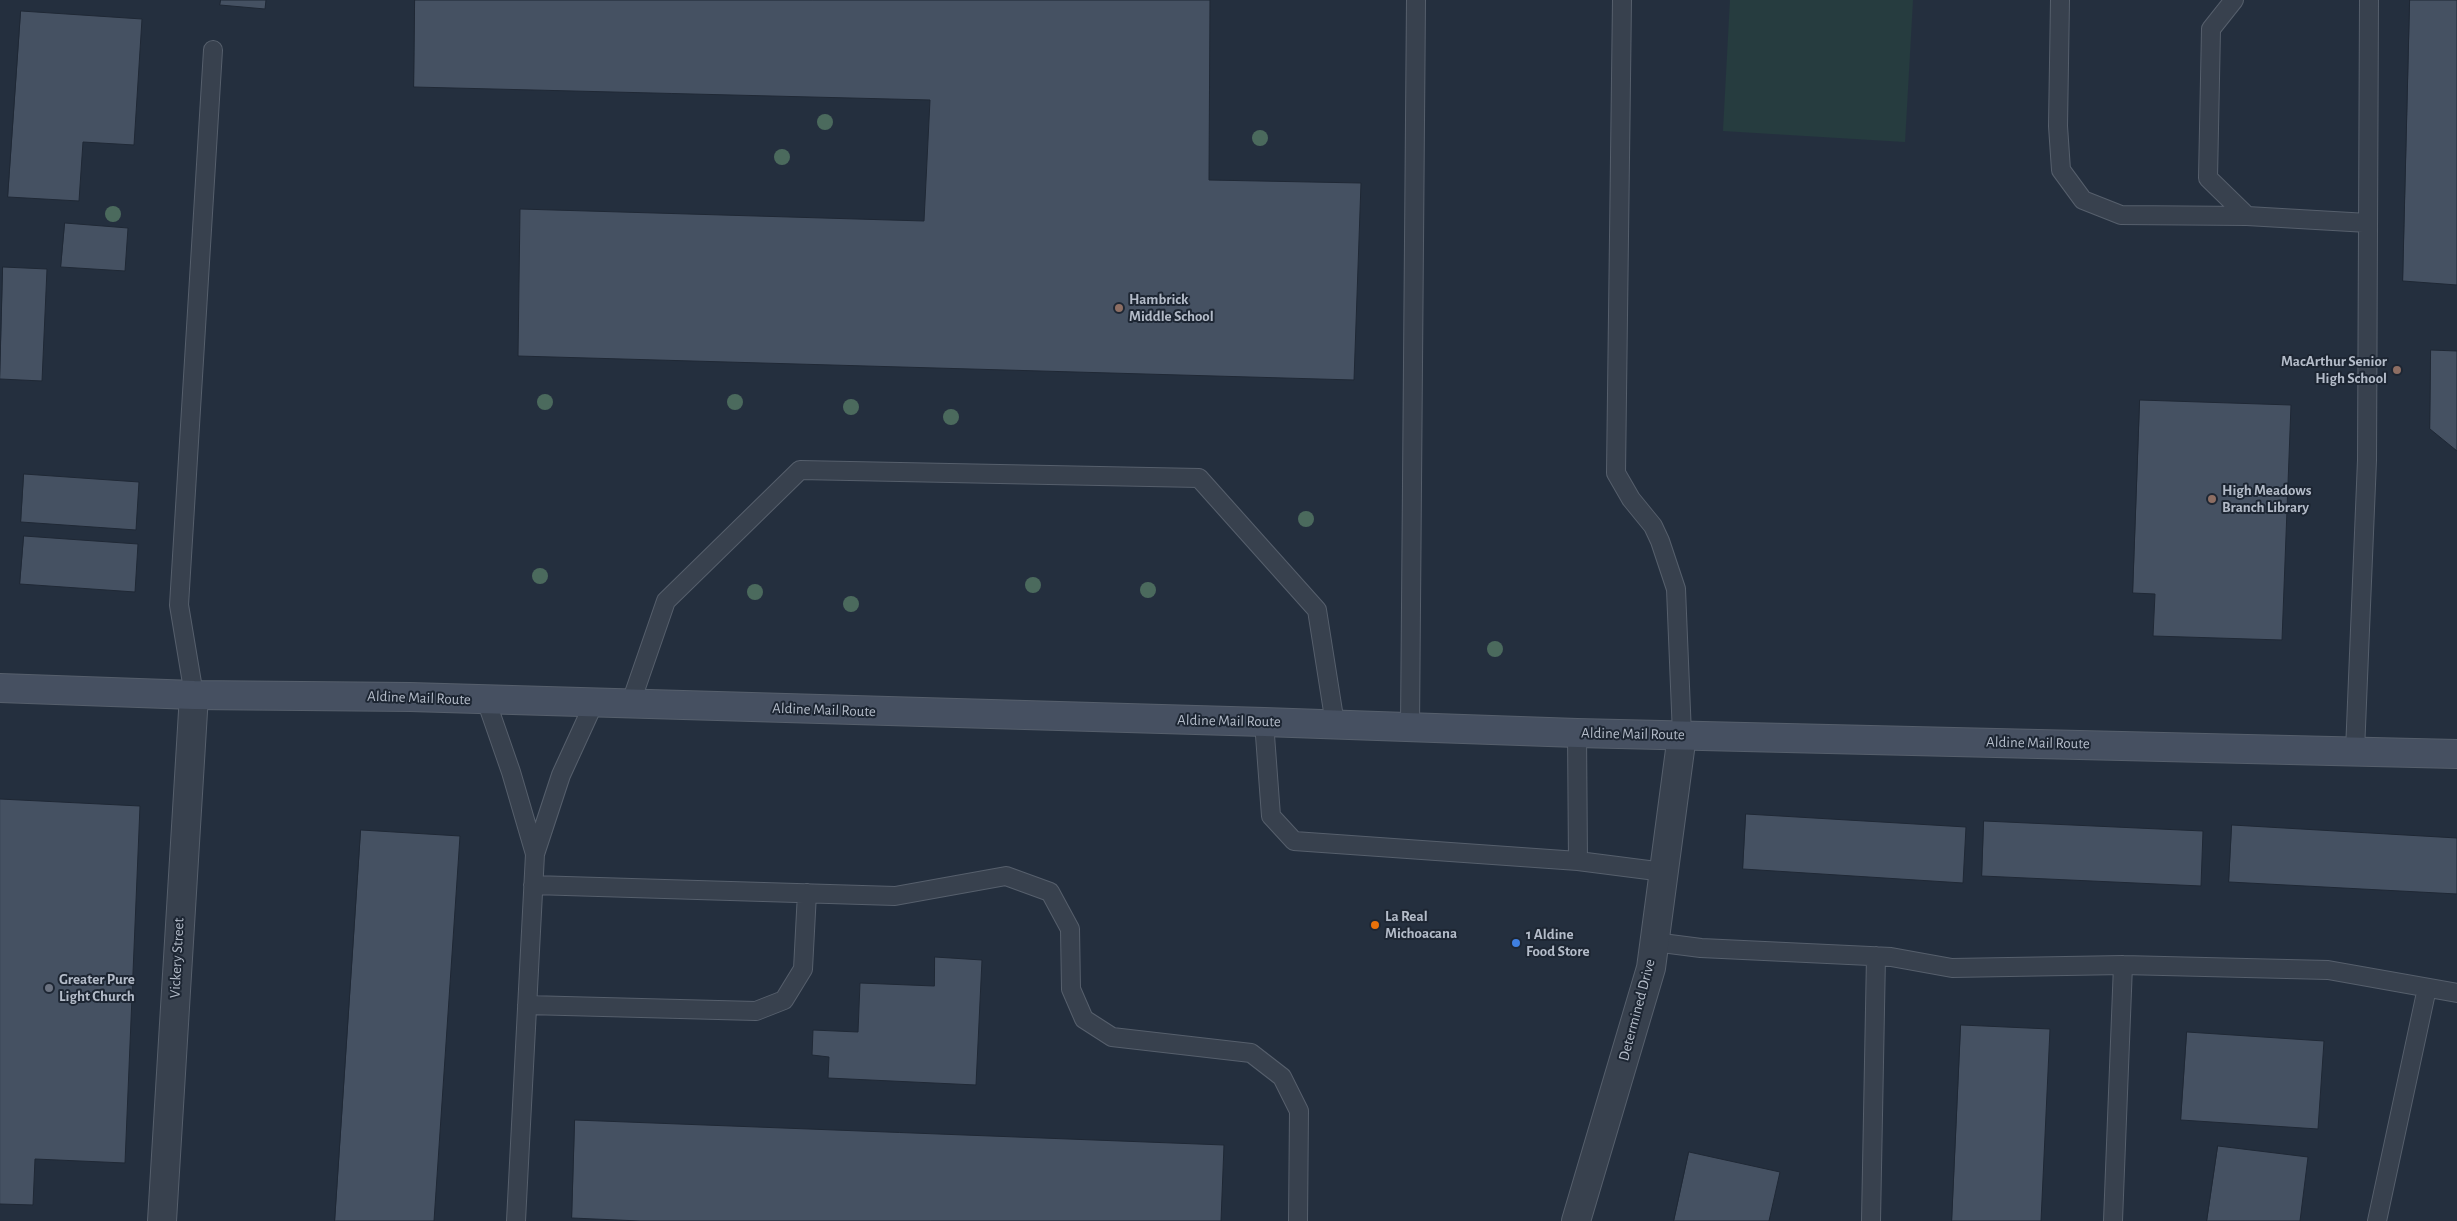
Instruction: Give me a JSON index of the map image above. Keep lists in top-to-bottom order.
{
  "streets": {
    "main road": ["Aldine Mail Route"],
    "street": ["Vickery Street", "Determined Drive"]
  },
  "crossings": [
    ["Aldine Mail Route", "Vickery Street"],
    ["Aldine Mail Route", "Determined Drive"]
  ],
  "places": [
    "Hambrick Middle School",
    "MacArthur Senior High School",
    "High Meadows Branch Library",
    "La Real Michoacana",
    "1 Aldine Food Store",
    "Greater Pure Light Church"
  ]
}
